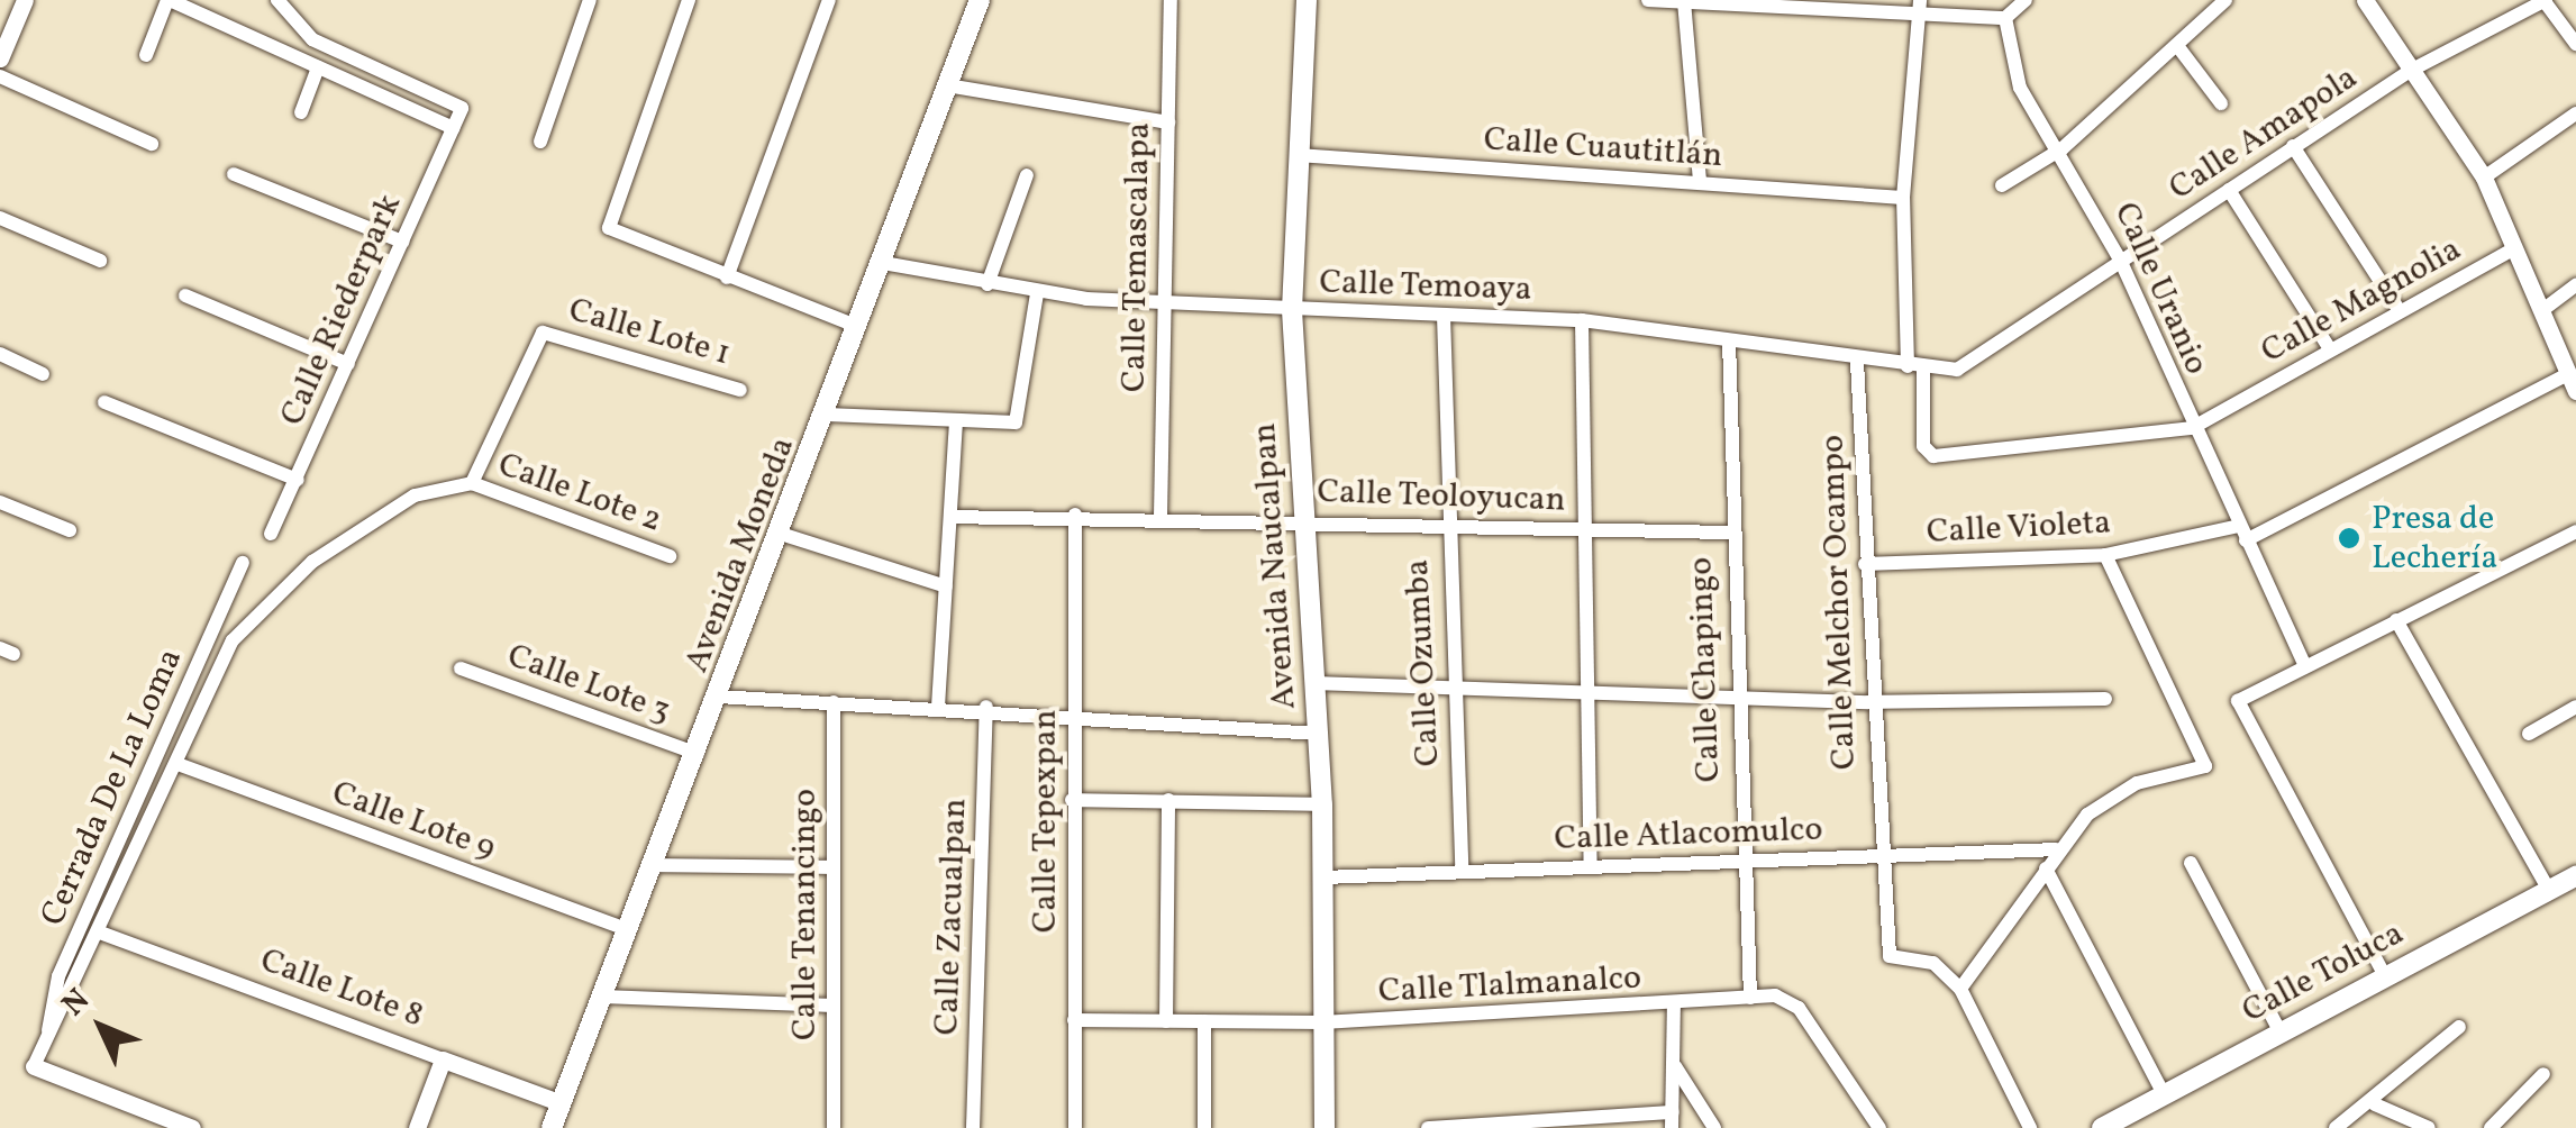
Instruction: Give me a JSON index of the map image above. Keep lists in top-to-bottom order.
{
  "streets": {
    "main road": ["Avenida Moneda", "Avenida Naucalpan", "Calle Toluca"],
    "street": [
      "Calle Amapola",
      "Calle Cuautitlán",
      "Calle Temascalapa",
      "Calle Temoaya",
      "Calle Uranio",
      "Calle Magnolia",
      "Calle Riederpark",
      "Calle Lote 1",
      "Calle Lote 2",
      "Calle Teoloyucan",
      "Calle Violeta",
      "Calle Melchor Ocampo",
      "Calle Ozumba",
      "Calle Chapingo",
      "Calle Lote 3",
      "Cerrada De La Loma",
      "Calle Lote 9",
      "Calle Tepexpan",
      "Calle Atlacomulco",
      "Calle Tenancingo",
      "Calle Zacualpan",
      "Calle Tlalmanalco",
      "Calle Lote 8"
    ]
  },
  "crossings": [
    ["Calle Amapola", "Calle Temoaya"],
    ["Calle Amapola", "Calle Uranio"],
    ["Calle Cuautitlán", "Avenida Naucalpan"],
    ["Calle Temascalapa", "Calle Temoaya"],
    ["Calle Temascalapa", "Calle Teoloyucan"],
    ["Calle Temoaya", "Calle Magnolia"],
    ["Calle Temoaya", "Avenida Moneda"],
    ["Calle Temoaya", "Avenida Naucalpan"],
    ["Calle Temoaya", "Calle Melchor Ocampo"],
    ["Calle Temoaya", "Calle Ozumba"],
    ["Calle Temoaya", "Calle Chapingo"],
    ["Calle Uranio", "Calle Magnolia"],
    ["Calle Uranio", "Calle Violeta"],
    ["Calle Lote 1", "Calle Lote 2"],
    ["Calle Teoloyucan", "Avenida Naucalpan"],
    ["Calle Teoloyucan", "Calle Ozumba"],
    ["Calle Teoloyucan", "Calle Chapingo"],
    ["Calle Teoloyucan", "Calle Tepexpan"],
    ["Calle Violeta", "Calle Melchor Ocampo"],
    ["Avenida Moneda", "Calle Lote 3"],
    ["Avenida Moneda", "Calle Lote 9"],
    ["Avenida Moneda", "Calle Lote 8"],
    ["Avenida Naucalpan", "Calle Atlacomulco"],
    ["Avenida Naucalpan", "Calle Tlalmanalco"],
    ["Calle Melchor Ocampo", "Calle Atlacomulco"],
    ["Calle Ozumba", "Calle Atlacomulco"],
    ["Calle Chapingo", "Calle Atlacomulco"],
    ["Calle Chapingo", "Calle Tlalmanalco"],
    ["Cerrada De La Loma", "Calle Lote 9"],
    ["Cerrada De La Loma", "Calle Lote 8"],
    ["Calle Tepexpan", "Calle Tlalmanalco"]
  ],
  "places": ["Presa de Lechería"],
  "north": "top left"
}
